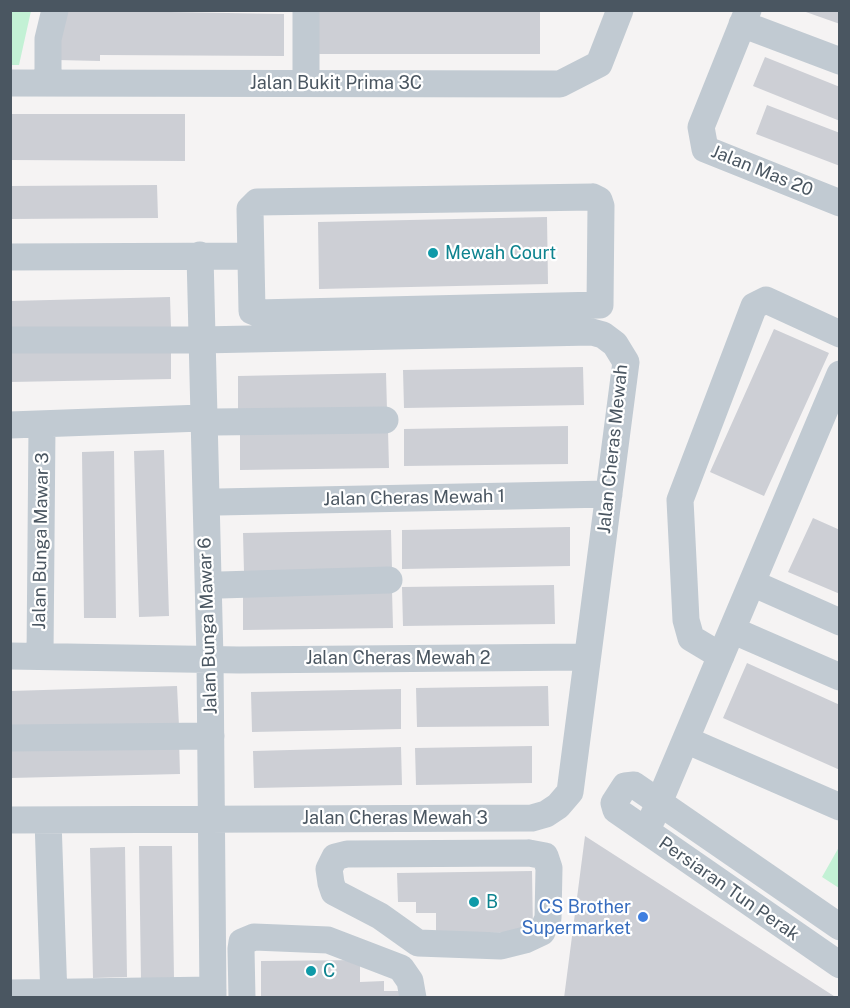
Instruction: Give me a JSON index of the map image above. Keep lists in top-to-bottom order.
{
  "streets": {
    "street": [
      "Jalan Bukit Prima 3C",
      "Jalan Mas 20",
      "Jalan Cheras Mewah",
      "Jalan Cheras Mewah 1",
      "Jalan Bunga Mawar 3",
      "Jalan Bunga Mawar 6",
      "Jalan Cheras Mewah 2",
      "Jalan Cheras Mewah 3",
      "Persiaran Tun Perak"
    ]
  },
  "crossings": [
    ["Jalan Cheras Mewah", "Jalan Cheras Mewah 1"],
    ["Jalan Cheras Mewah", "Jalan Bunga Mawar 6"],
    ["Jalan Cheras Mewah", "Jalan Cheras Mewah 2"],
    ["Jalan Cheras Mewah", "Jalan Cheras Mewah 3"],
    ["Jalan Bunga Mawar 3", "Jalan Cheras Mewah 2"],
    ["Jalan Bunga Mawar 6", "Jalan Cheras Mewah 2"],
    ["Jalan Bunga Mawar 6", "Jalan Cheras Mewah 3"]
  ],
  "places": [
    "Mewah Court",
    "B",
    "CS Brother Supermarket",
    "C"
  ]
}
